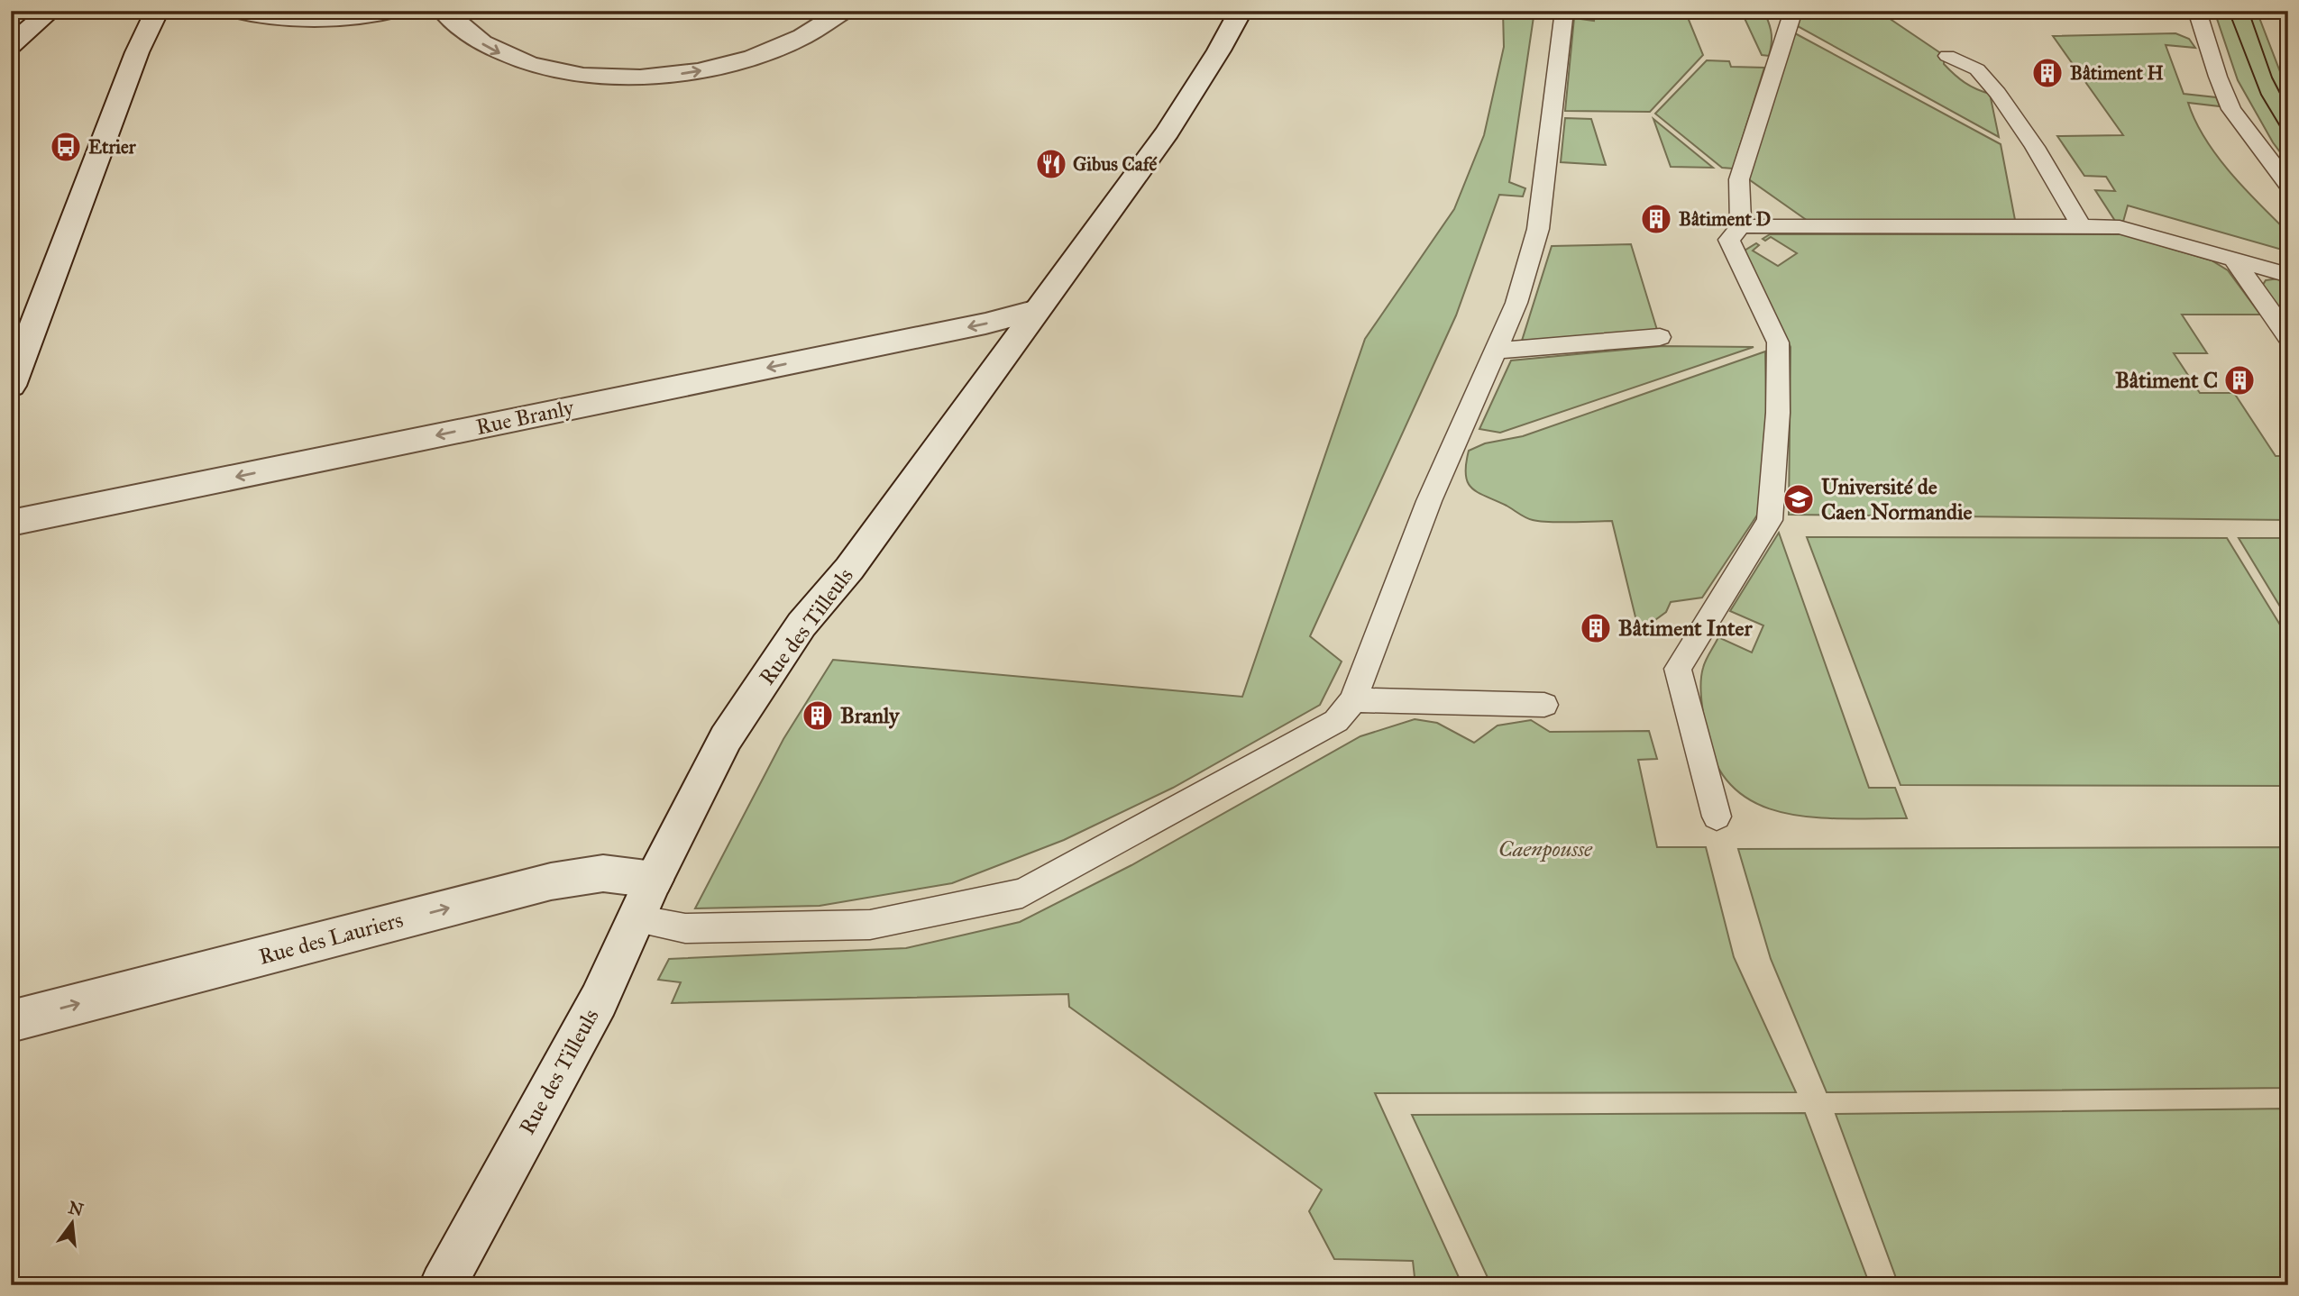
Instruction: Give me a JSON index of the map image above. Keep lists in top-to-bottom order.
{
  "streets": {
    "street": ["Rue Branly", "Rue des Tilleuls", "Rue des Lauriers"]
  },
  "crossings": [
    ["Rue Branly", "Rue des Tilleuls"],
    ["Rue des Tilleuls", "Rue des Lauriers"]
  ],
  "one_way": ["Rue Branly", "Rue des Lauriers"],
  "parks": ["Caenpousse"],
  "places": {
    "building": [
      "Bâtiment H",
      "Bâtiment D",
      "Bâtiment C",
      "Bâtiment Inter",
      "Branly"
    ],
    "bus stop": ["Etrier"],
    "restaurant": ["Gibus Café"],
    "school or university": ["Université de Caen Normandie"]
  },
  "north": "top"
}
